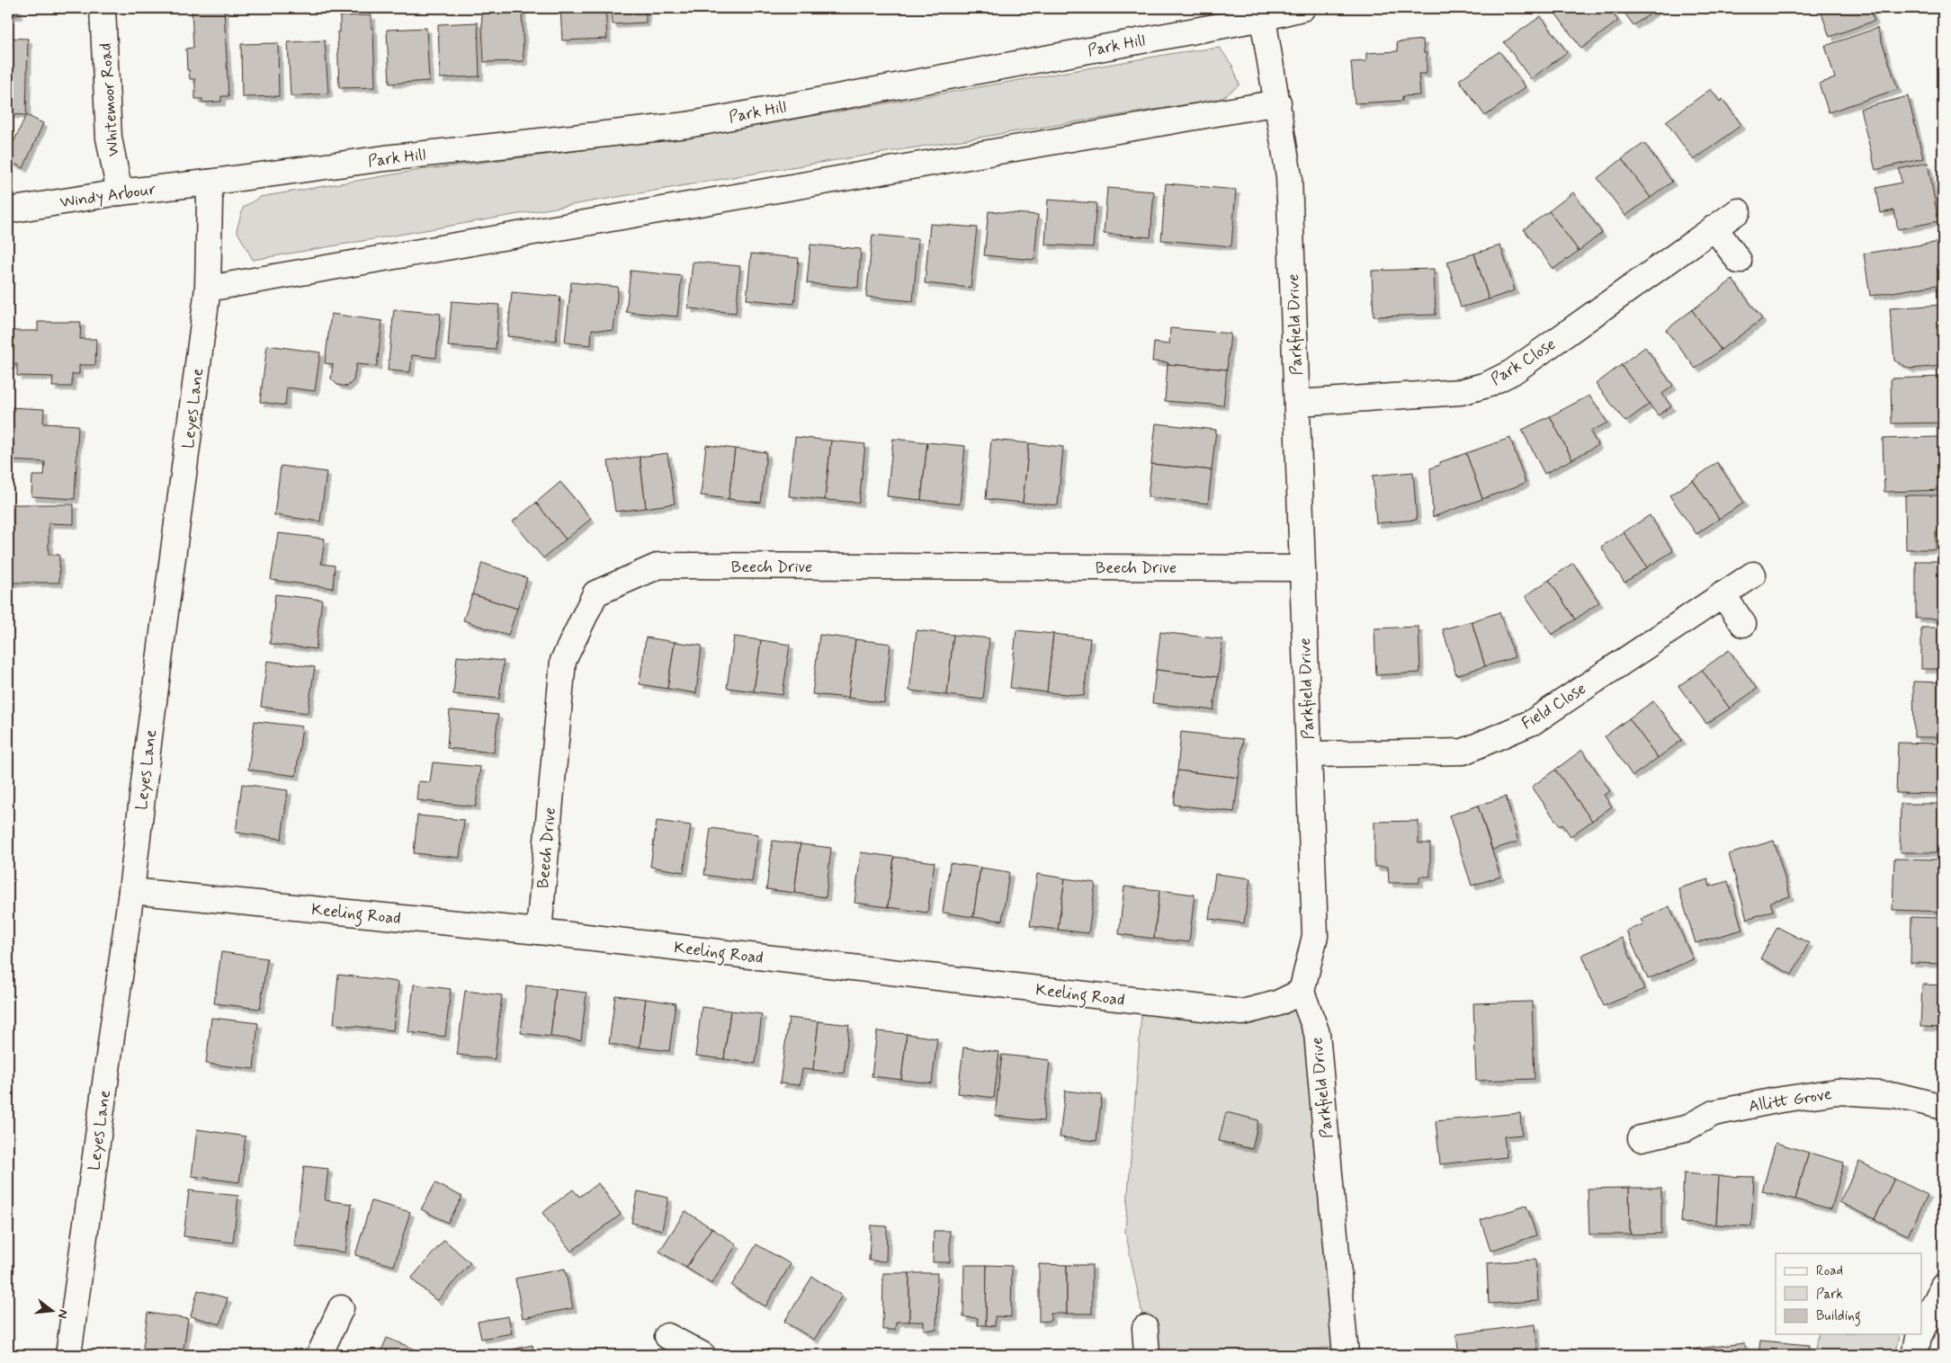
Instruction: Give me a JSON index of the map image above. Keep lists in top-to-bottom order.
{
  "streets": {
    "street": [
      "Park Hill",
      "Whitemoor Road",
      "Windy Arbour",
      "Parkfield Drive",
      "Park Close",
      "Leyes Lane",
      "Beech Drive",
      "Field Close",
      "Keeling Road",
      "Allitt Grove"
    ]
  },
  "crossings": [
    ["Park Hill", "Windy Arbour"],
    ["Park Hill", "Parkfield Drive"],
    ["Park Hill", "Leyes Lane"],
    ["Whitemoor Road", "Windy Arbour"],
    ["Windy Arbour", "Leyes Lane"],
    ["Parkfield Drive", "Park Close"],
    ["Parkfield Drive", "Beech Drive"],
    ["Parkfield Drive", "Field Close"],
    ["Parkfield Drive", "Keeling Road"],
    ["Leyes Lane", "Keeling Road"],
    ["Beech Drive", "Keeling Road"]
  ],
  "legend": ["Road", "Park", "Building"],
  "north": "right"
}
